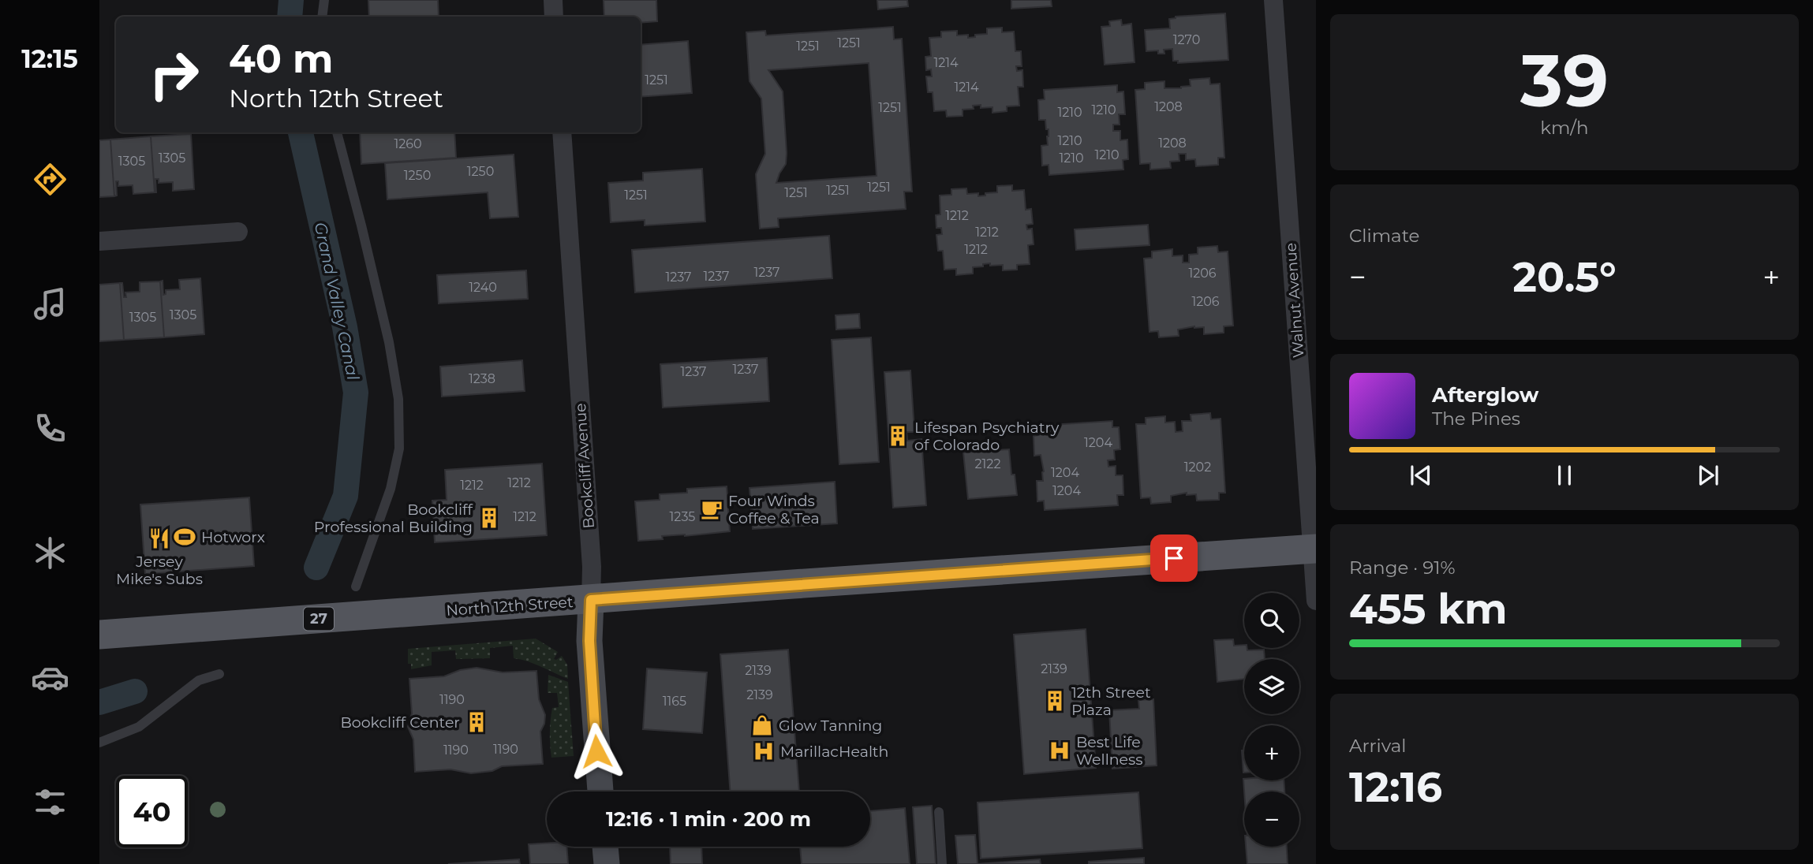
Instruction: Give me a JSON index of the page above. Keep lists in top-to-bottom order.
{
  "streets": {
    "main road": ["North 12th Street", "27"],
    "street": ["Walnut Avenue", "Bookcliff Avenue"]
  },
  "crossings": [
    ["Walnut Avenue", "North 12th Street"],
    ["Bookcliff Avenue", "North 12th Street"]
  ],
  "water": ["Grand Valley Canal"],
  "places": {
    "building": [
      "Lifespan Psychiatry of Colorado",
      "Bookcliff Professional Building",
      "12th Street Plaza",
      "Bookcliff Center"
    ],
    "cafe": ["Four Winds Coffee & Tea"],
    "sports": ["Hotworx"],
    "restaurant": ["Jersey Mike's Subs"],
    "shop": ["Glow Tanning"],
    "hospital": ["Best Life Wellness", "MarillacHealth"]
  },
  "house_numbers": [
    "1270",
    "1251",
    "1251",
    "1214",
    "1251",
    "1214",
    "1208",
    "1251",
    "1210",
    "1210",
    "1210",
    "1208",
    "1260",
    "1210",
    "1305",
    "1210",
    "1305",
    "1250",
    "1250",
    "1251",
    "1251",
    "1251",
    "1251",
    "1212",
    "1212",
    "1212",
    "1237",
    "1206",
    "1237",
    "1237",
    "1240",
    "1206",
    "1305",
    "1305",
    "1237",
    "1237",
    "1238",
    "1204",
    "2122",
    "1202",
    "1204",
    "1212",
    "1212",
    "1204",
    "1212",
    "1235",
    "2139",
    "2139",
    "2139",
    "1190",
    "1165",
    "1190",
    "1190"
  ],
  "page": {
    "tabs": "12:15",
    "tile": [
      ["39", "km/h"],
      "Climate",
      ["Range · 91%", "455 km"],
      ["Arrival", "12:16"]
    ],
    "turn": ["40 m", "North 12th Street"],
    "heat": ["−", "20.5°", "+"],
    "song": ["Afterglow", "The Pines"],
    "map_buttons": ["+", "−"],
    "limit": "40",
    "trip": "12:16 · 1 min · 200 m"
  }
}
